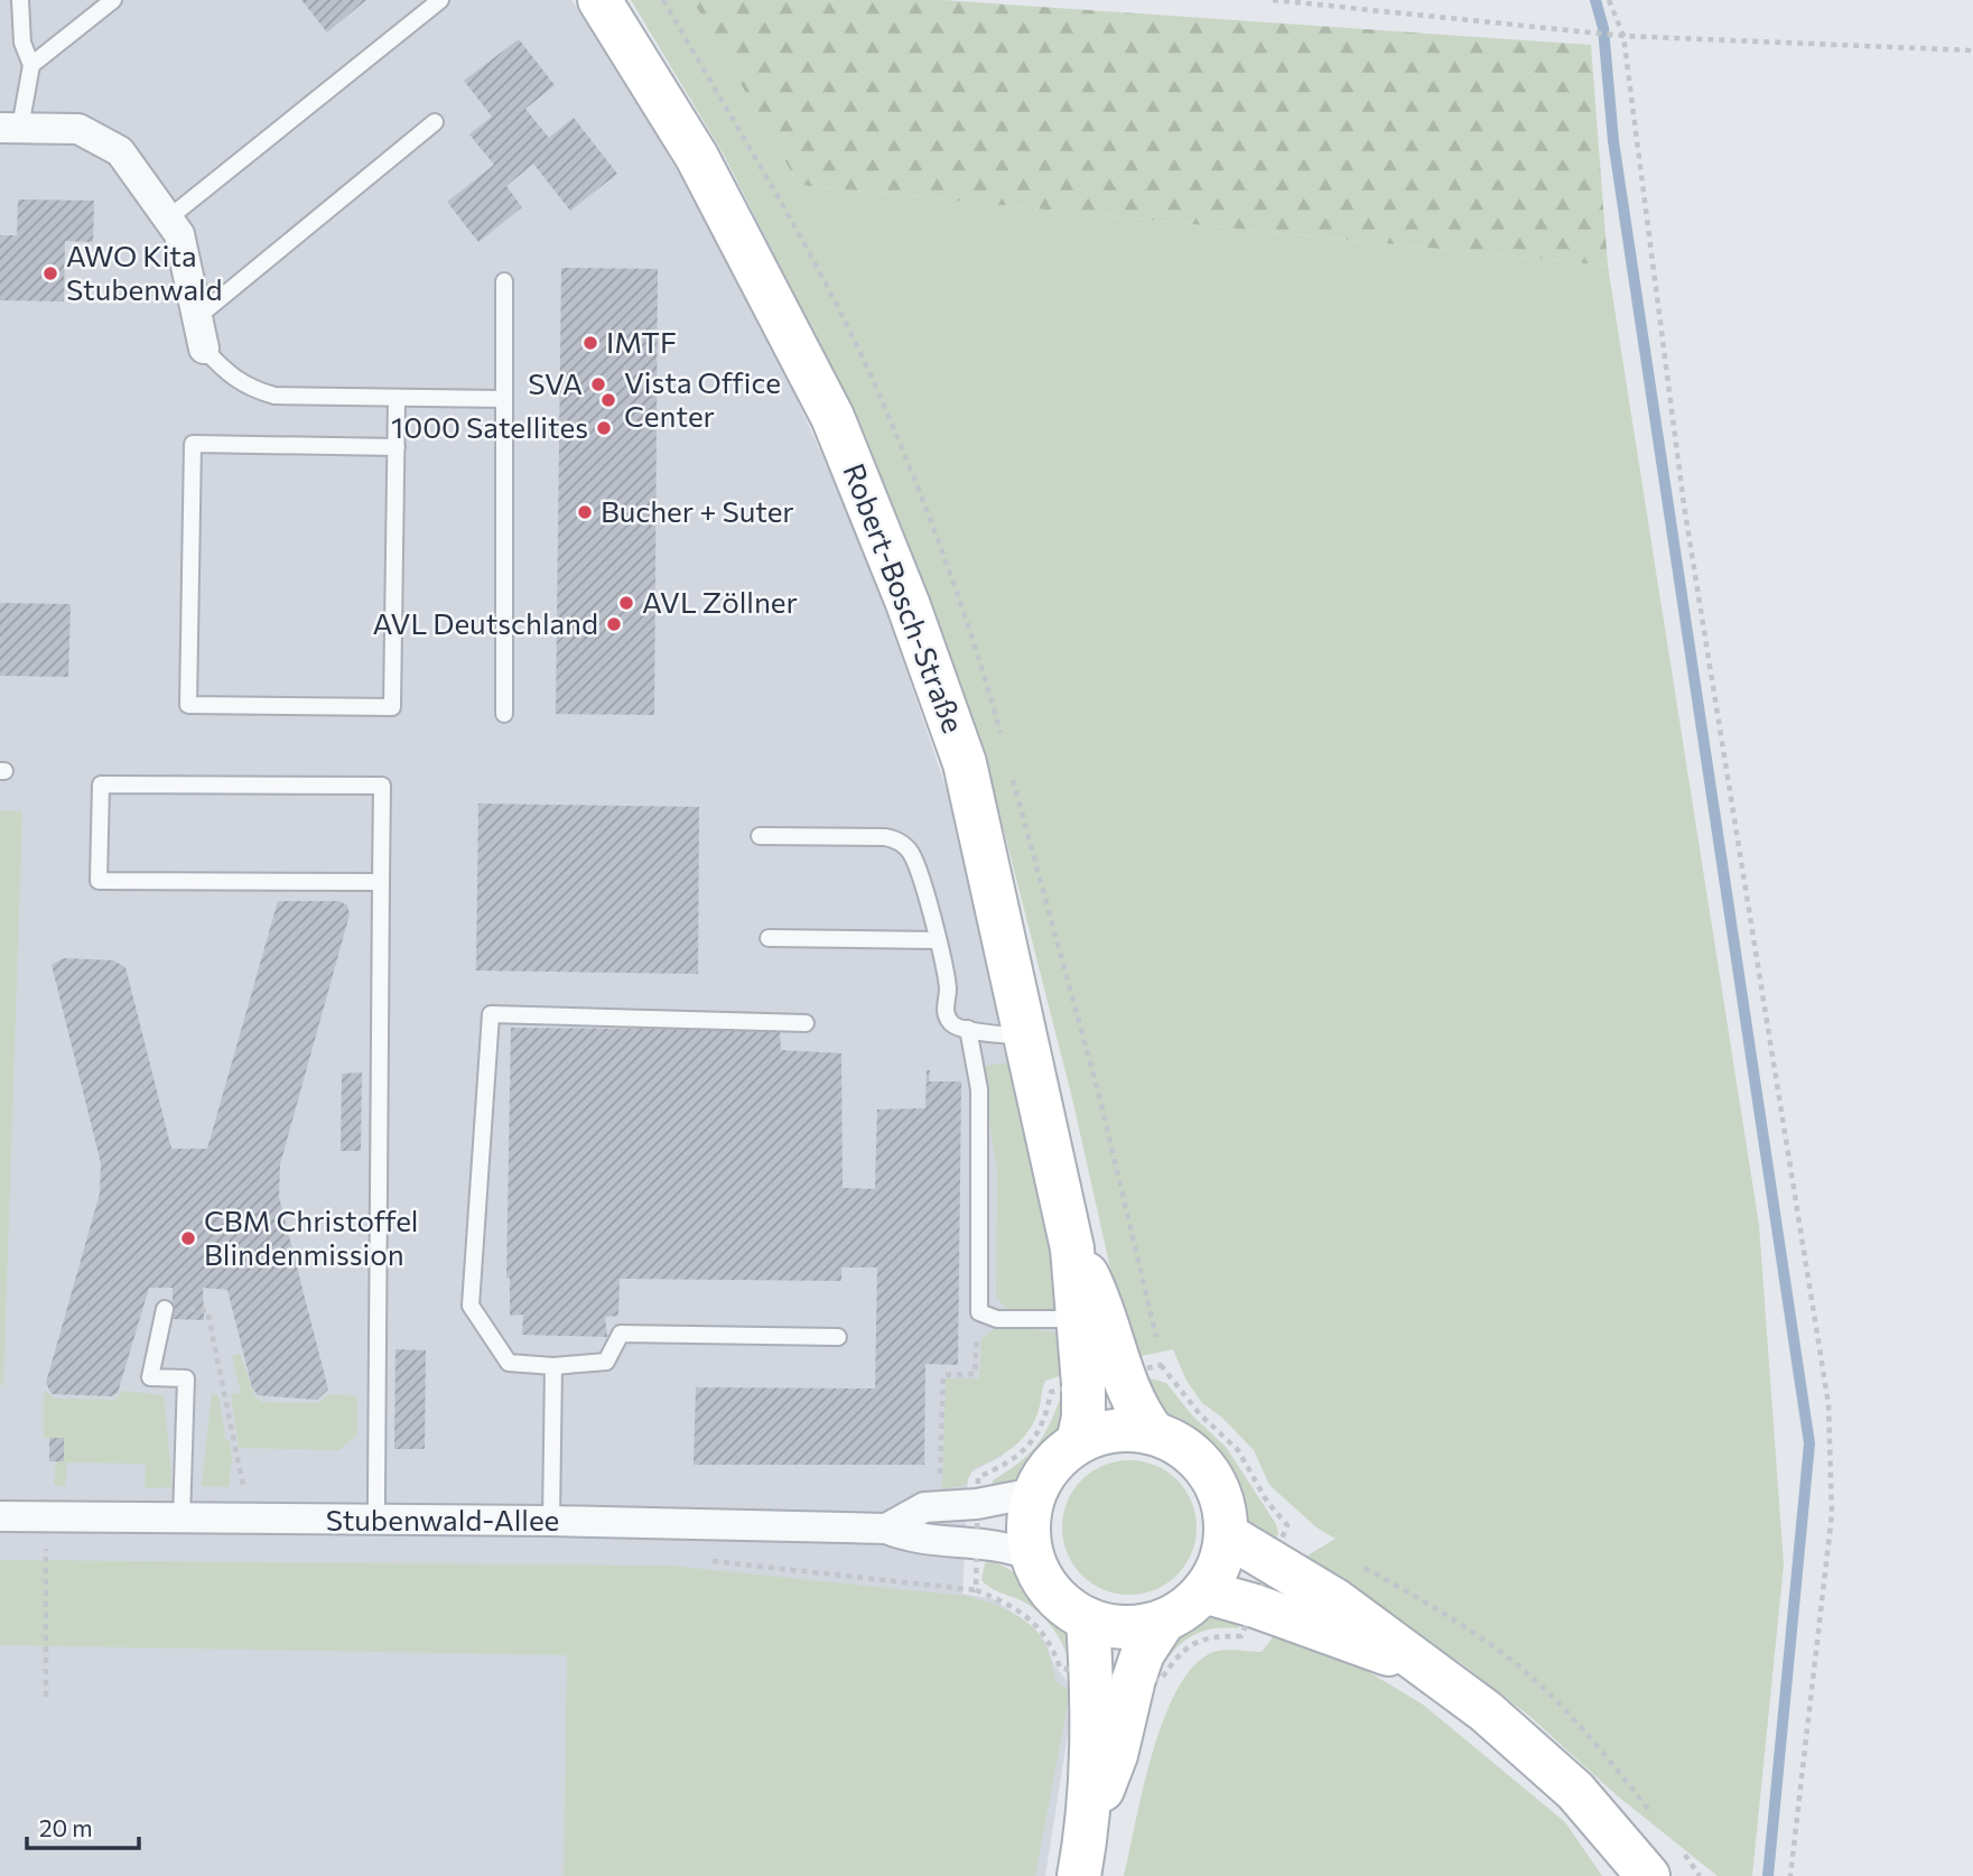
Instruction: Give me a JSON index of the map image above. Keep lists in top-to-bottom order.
{
  "streets": {
    "street": ["Robert-Bosch-Straße", "Stubenwald-Allee"]
  },
  "crossings": [
    ["Robert-Bosch-Straße", "Stubenwald-Allee"]
  ],
  "places": [
    "AWO Kita Stubenwald",
    "IMTF",
    "SVA",
    "Vista Office Center",
    "1000 Satellites",
    "Bucher + Suter",
    "AVL Zöllner",
    "AVL Deutschland",
    "CBM Christoffel Blindenmission"
  ],
  "scale_bar": "20 m"
}
